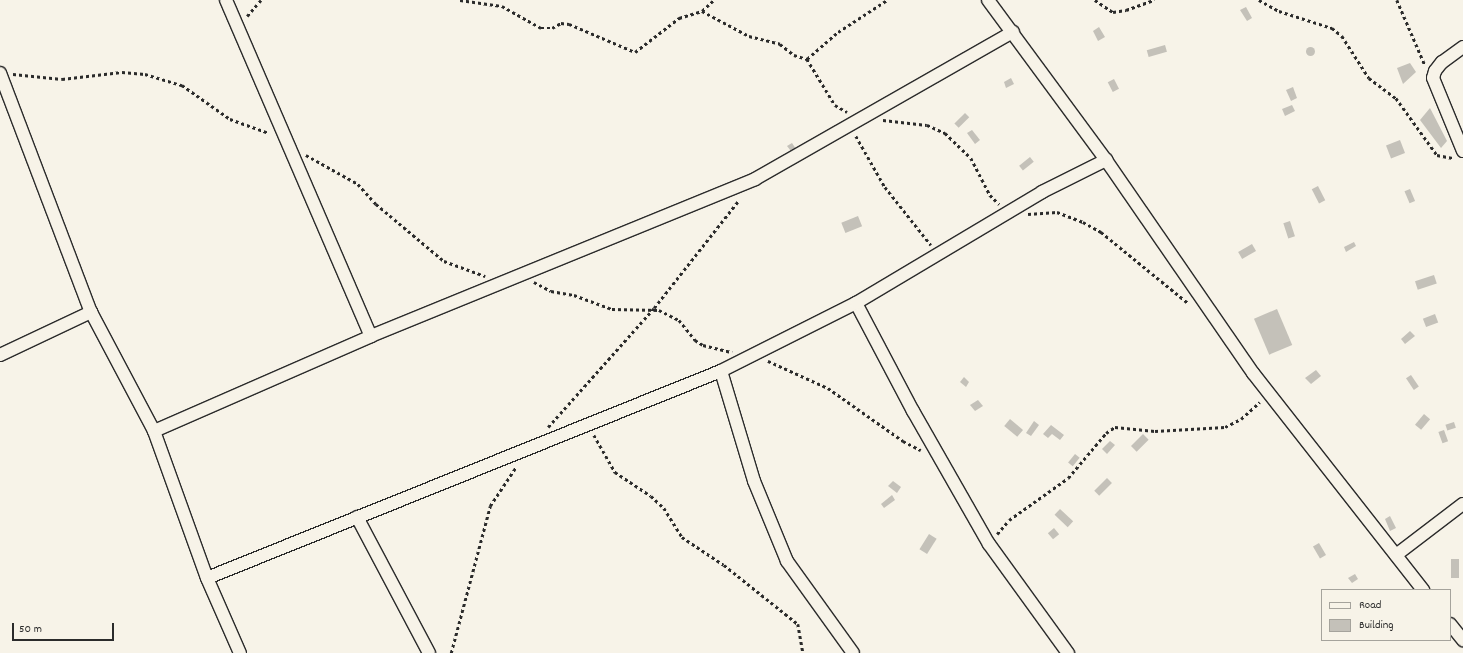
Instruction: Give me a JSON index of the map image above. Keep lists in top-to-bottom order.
{
  "legend": ["Road", "Building"],
  "scale_bar": "50 m"
}
